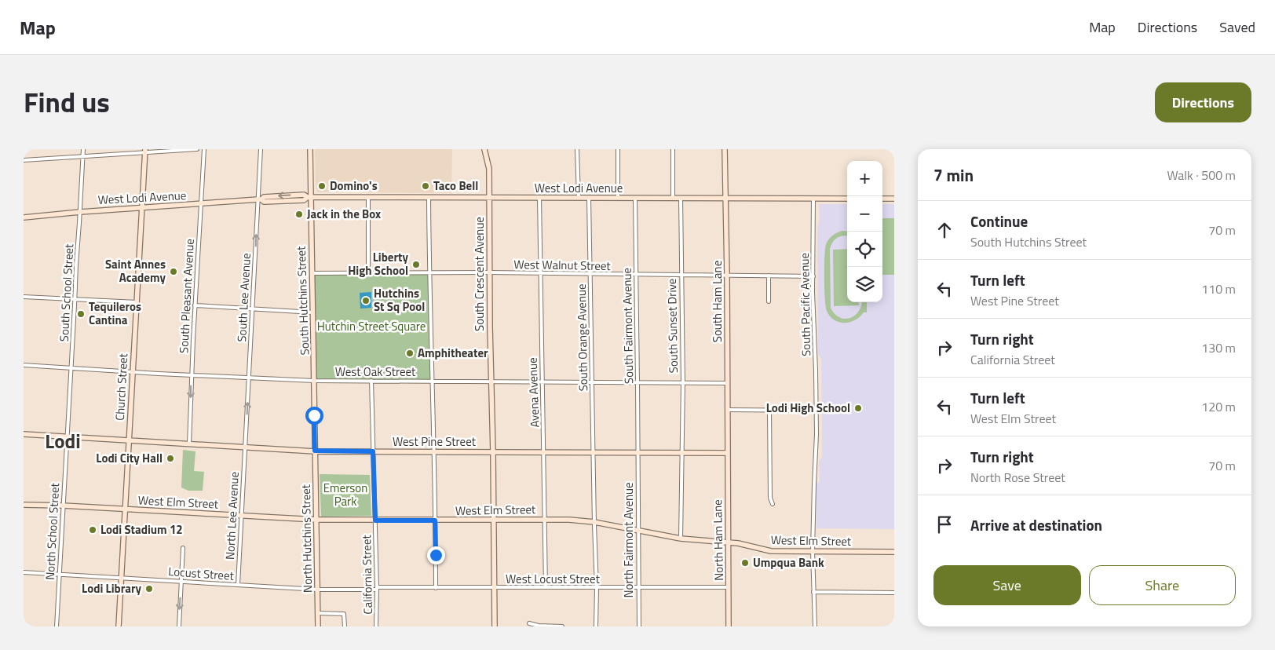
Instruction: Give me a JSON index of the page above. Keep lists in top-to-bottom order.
{
  "streets": {
    "street": [
      "West Lodi Avenue",
      "West Walnut Street",
      "South Crescent Avenue",
      "South School Street",
      "South Pleasant Avenue",
      "South Lee Avenue",
      "South Hutchins Street",
      "South Ham Lane",
      "South Pacific Avenue",
      "South Fairmont Avenue",
      "South Sunset Drive",
      "South Orange Avenue",
      "West Oak Street",
      "Church Street",
      "Avena Avenue",
      "West Pine Street",
      "West Elm Street",
      "North Lee Avenue",
      "North School Street",
      "North Hutchins Street",
      "North Fairmont Avenue",
      "North Ham Lane",
      "Locust Street",
      "California Street",
      "West Locust Street"
    ]
  },
  "crossings": [
    ["West Lodi Avenue", "South Crescent Avenue"],
    ["West Lodi Avenue", "South School Street"],
    ["West Lodi Avenue", "South Pleasant Avenue"],
    ["West Lodi Avenue", "South Lee Avenue"],
    ["West Lodi Avenue", "South Hutchins Street"],
    ["West Lodi Avenue", "South Ham Lane"],
    ["West Lodi Avenue", "South Pacific Avenue"],
    ["West Lodi Avenue", "South Fairmont Avenue"],
    ["West Lodi Avenue", "South Sunset Drive"],
    ["West Lodi Avenue", "South Orange Avenue"],
    ["West Lodi Avenue", "Church Street"],
    ["West Lodi Avenue", "Avena Avenue"],
    ["West Walnut Street", "South Crescent Avenue"],
    ["West Walnut Street", "South Hutchins Street"],
    ["West Walnut Street", "South Ham Lane"],
    ["West Walnut Street", "South Pacific Avenue"],
    ["West Walnut Street", "South Fairmont Avenue"],
    ["West Walnut Street", "South Sunset Drive"],
    ["West Walnut Street", "South Orange Avenue"],
    ["West Walnut Street", "Avena Avenue"],
    ["South Crescent Avenue", "West Oak Street"],
    ["South Crescent Avenue", "West Pine Street"],
    ["South Crescent Avenue", "West Elm Street"],
    ["South Crescent Avenue", "West Locust Street"],
    ["South School Street", "West Oak Street"],
    ["South School Street", "West Pine Street"],
    ["South School Street", "North School Street"],
    ["South Pleasant Avenue", "West Oak Street"],
    ["South Pleasant Avenue", "West Pine Street"],
    ["South Lee Avenue", "West Oak Street"],
    ["South Lee Avenue", "West Pine Street"],
    ["South Lee Avenue", "North Lee Avenue"],
    ["South Hutchins Street", "West Oak Street"],
    ["South Hutchins Street", "West Pine Street"],
    ["South Hutchins Street", "North Hutchins Street"],
    ["South Ham Lane", "West Oak Street"],
    ["South Ham Lane", "West Pine Street"],
    ["South Ham Lane", "North Ham Lane"],
    ["South Pacific Avenue", "West Elm Street"],
    ["South Fairmont Avenue", "West Oak Street"],
    ["South Fairmont Avenue", "West Pine Street"],
    ["South Fairmont Avenue", "North Fairmont Avenue"],
    ["South Sunset Drive", "West Oak Street"],
    ["South Sunset Drive", "West Pine Street"],
    ["South Sunset Drive", "West Elm Street"],
    ["South Orange Avenue", "West Oak Street"],
    ["South Orange Avenue", "West Pine Street"],
    ["South Orange Avenue", "West Elm Street"],
    ["South Orange Avenue", "West Locust Street"],
    ["West Oak Street", "Church Street"],
    ["West Oak Street", "Avena Avenue"],
    ["West Oak Street", "California Street"],
    ["Church Street", "West Pine Street"],
    ["Church Street", "West Elm Street"],
    ["Church Street", "Locust Street"],
    ["Avena Avenue", "West Pine Street"],
    ["Avena Avenue", "West Elm Street"],
    ["Avena Avenue", "West Locust Street"],
    ["West Pine Street", "North Lee Avenue"],
    ["West Pine Street", "North School Street"],
    ["West Pine Street", "North Hutchins Street"],
    ["West Pine Street", "North Fairmont Avenue"],
    ["West Pine Street", "North Ham Lane"],
    ["West Pine Street", "California Street"],
    ["West Elm Street", "North Lee Avenue"],
    ["West Elm Street", "North School Street"],
    ["West Elm Street", "North Hutchins Street"],
    ["West Elm Street", "North Fairmont Avenue"],
    ["West Elm Street", "North Ham Lane"],
    ["West Elm Street", "California Street"],
    ["North Lee Avenue", "Locust Street"],
    ["North School Street", "Locust Street"],
    ["North Hutchins Street", "Locust Street"],
    ["North Fairmont Avenue", "West Locust Street"],
    ["North Ham Lane", "West Locust Street"],
    ["Locust Street", "California Street"],
    ["Locust Street", "West Locust Street"],
    ["California Street", "West Locust Street"]
  ],
  "one_way": ["South Lee Avenue"],
  "districts": ["Lodi"],
  "parks": ["Hutchin Street Square", "Emerson Park"],
  "places": [
    "Domino's",
    "Taco Bell",
    "Jack in the Box",
    "Liberty High School",
    "Saint Annes Academy",
    "Hutchins St Sq Pool",
    "Tequileros Cantina",
    "Amphitheater",
    "Lodi High School",
    "Lodi City Hall",
    "Lodi Stadium 12",
    "Umpqua Bank",
    "Lodi Library"
  ],
  "page": {
    "header": "Map",
    "nav": ["Map", "Directions", "Saved"],
    "title": "Find us",
    "buttons": [
      "Directions",
      ["Save", "Share"]
    ],
    "heading": ["7 min", "Walk · 500 m"],
    "map_buttons": ["+", "−"],
    "list": [
      ["Continue", "South Hutchins Street", "70 m"],
      ["Turn left", "West Pine Street", "110 m"],
      ["Turn right", "California Street", "130 m"],
      ["Turn left", "West Elm Street", "120 m"],
      ["Turn right", "North Rose Street", "70 m"],
      "Arrive at destination"
    ]
  }
}
